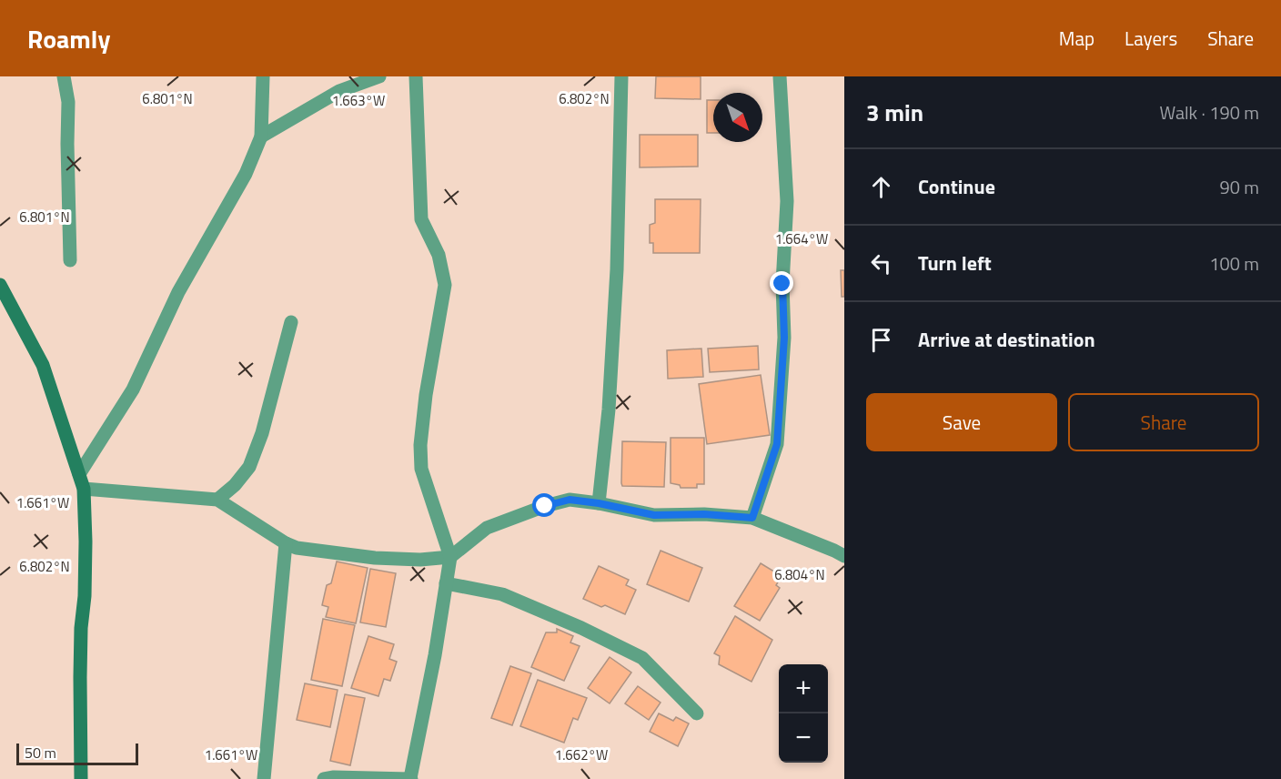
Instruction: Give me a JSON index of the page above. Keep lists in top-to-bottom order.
{
  "scale_bar": "50 m",
  "north": "bottom right",
  "page": {
    "header": "Roamly",
    "nav": ["Map", "Layers", "Share"],
    "heading": ["3 min", "Walk · 190 m"],
    "list": [
      ["Continue", "90 m"],
      ["Turn left", "100 m"],
      "Arrive at destination"
    ],
    "buttons": ["Save", "Share"],
    "map_buttons": ["+", "−"],
    "scale": "50 m"
  },
  "coordinates": [
    "6.801°N",
    "6.802°N",
    "1.663°W",
    "1.664°W",
    "1.661°W",
    "6.804°N",
    "1.662°W"
  ]
}
